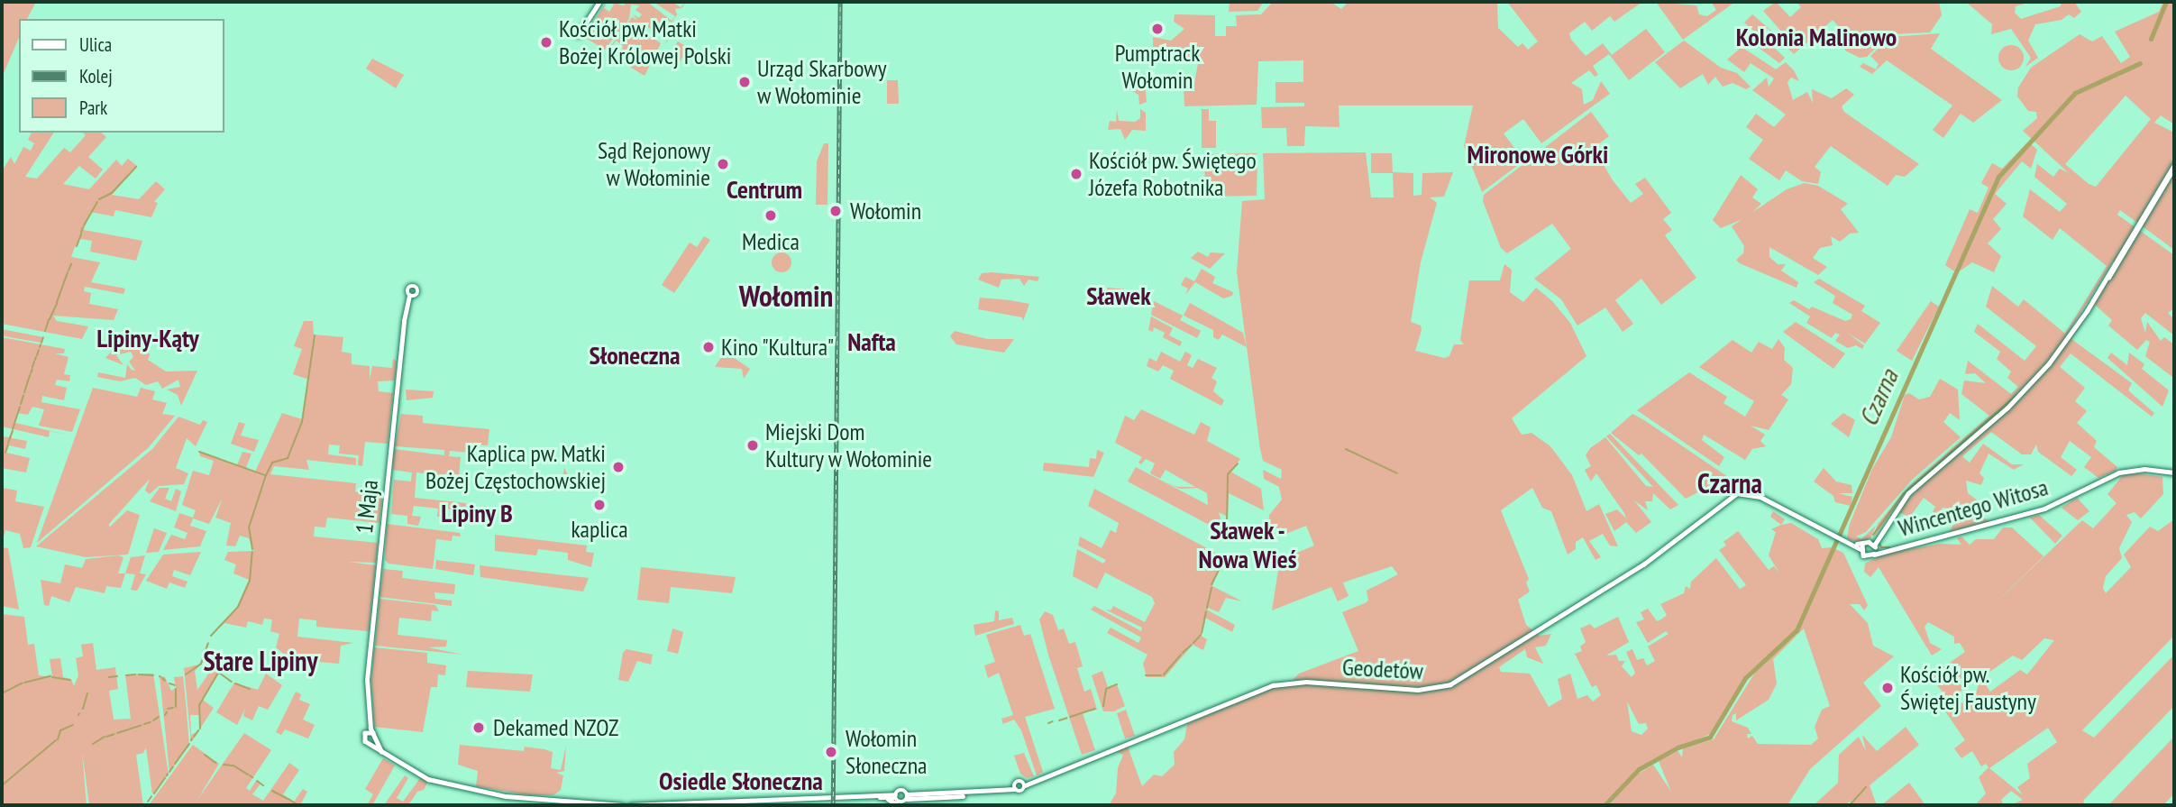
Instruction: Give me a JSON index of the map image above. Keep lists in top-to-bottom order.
{
  "streets": {
    "main road": ["1 Maja", "Wincentego Witosa", "Geodetów"]
  },
  "districts": [
    "Kolonia Malinowo",
    "Mironowe Górki",
    "Centrum",
    "Wołomin",
    "Sławek",
    "Lipiny-Kąty",
    "Nafta",
    "Słoneczna",
    "Czarna",
    "Lipiny B",
    "Sławek - Nowa Wieś",
    "Stare Lipiny",
    "Osiedle Słoneczna"
  ],
  "water": ["Czarna"],
  "places": [
    "Pumptrack Wołomin",
    "Kościół pw. Matki Bożej Królowej Polski",
    "Urząd Skarbowy w Wołominie",
    "Sąd Rejonowy w Wołominie",
    "Kościół pw. Świętego Józefa Robotnika",
    "Wołomin",
    "Medica",
    "Kino \"Kultura\"",
    "Miejski Dom Kultury w Wołominie",
    "Kaplica pw. Matki Bożej Częstochowskiej",
    "kaplica",
    "Kościół pw. Świętej Faustyny",
    "Dekamed NZOZ",
    "Wołomin Słoneczna"
  ],
  "legend": ["Ulica", "Kolej", "Park"]
}
